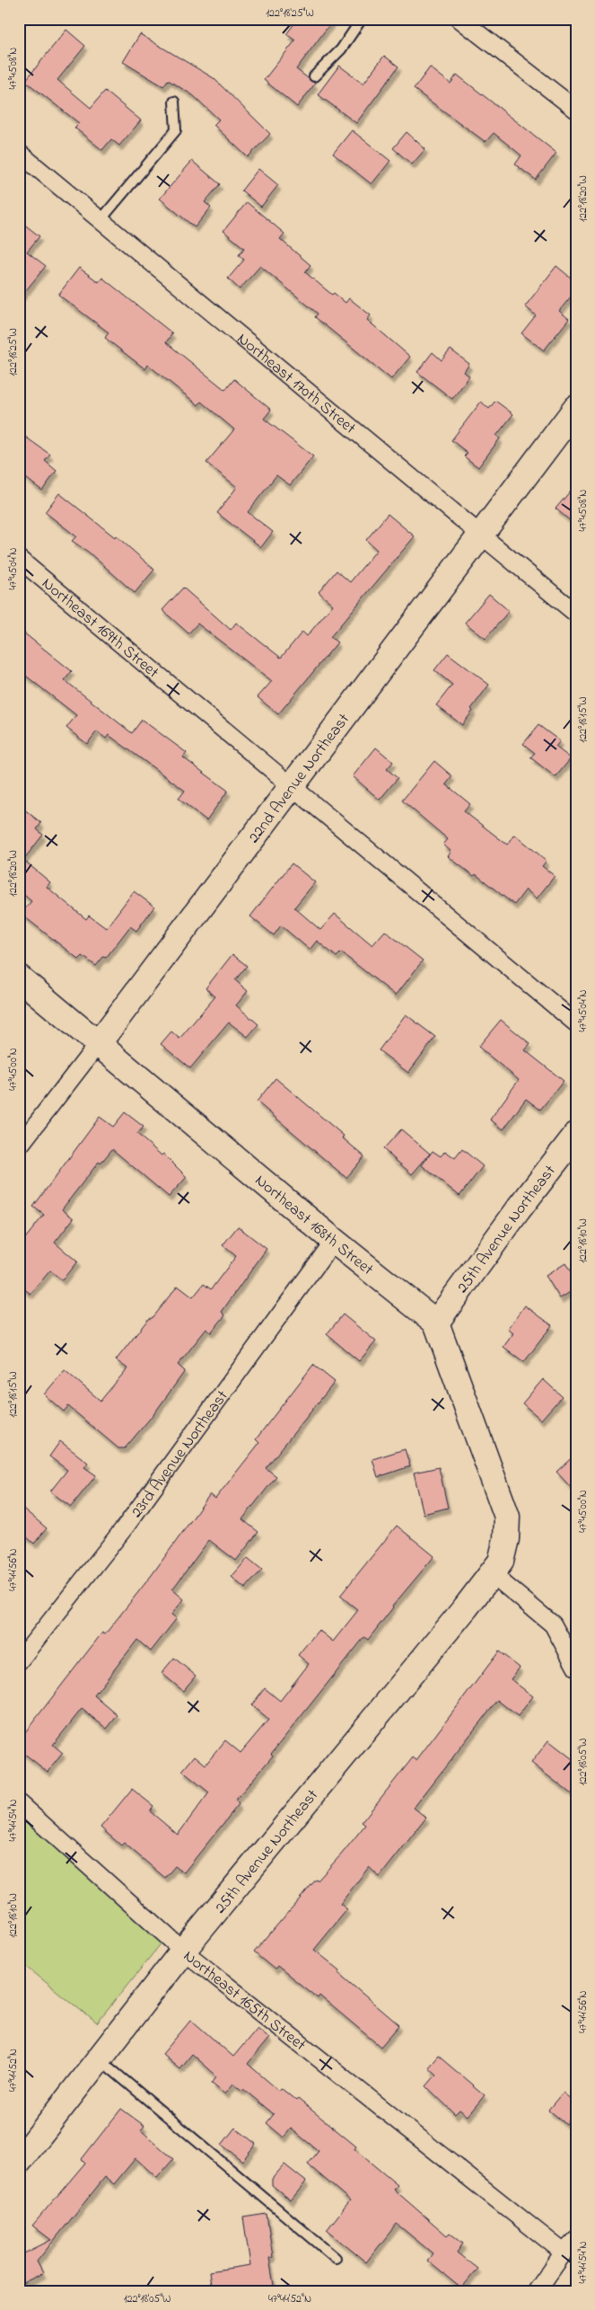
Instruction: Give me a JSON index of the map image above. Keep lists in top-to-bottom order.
{
  "streets": {
    "street": [
      "Northeast 170th Street",
      "Northeast 169th Street",
      "22nd Avenue Northeast",
      "Northeast 168th Street",
      "25th Avenue Northeast",
      "23rd Avenue Northeast",
      "Northeast 165th Street"
    ]
  },
  "crossings": [
    ["Northeast 170th Street", "22nd Avenue Northeast"],
    ["Northeast 169th Street", "22nd Avenue Northeast"],
    ["22nd Avenue Northeast", "Northeast 168th Street"],
    ["Northeast 168th Street", "25th Avenue Northeast"],
    ["Northeast 168th Street", "23rd Avenue Northeast"],
    ["25th Avenue Northeast", "Northeast 165th Street"]
  ],
  "coordinates": [
    "122°18'25\"W",
    "47°45'08\"N",
    "122°18'20\"W",
    "47°45'04\"N",
    "122°18'15\"W",
    "47°45'00\"N",
    "122°18'10\"W",
    "47°44'56\"N",
    "122°18'05\"W",
    "47°44'54\"N",
    "47°44'52\"N"
  ]
}
